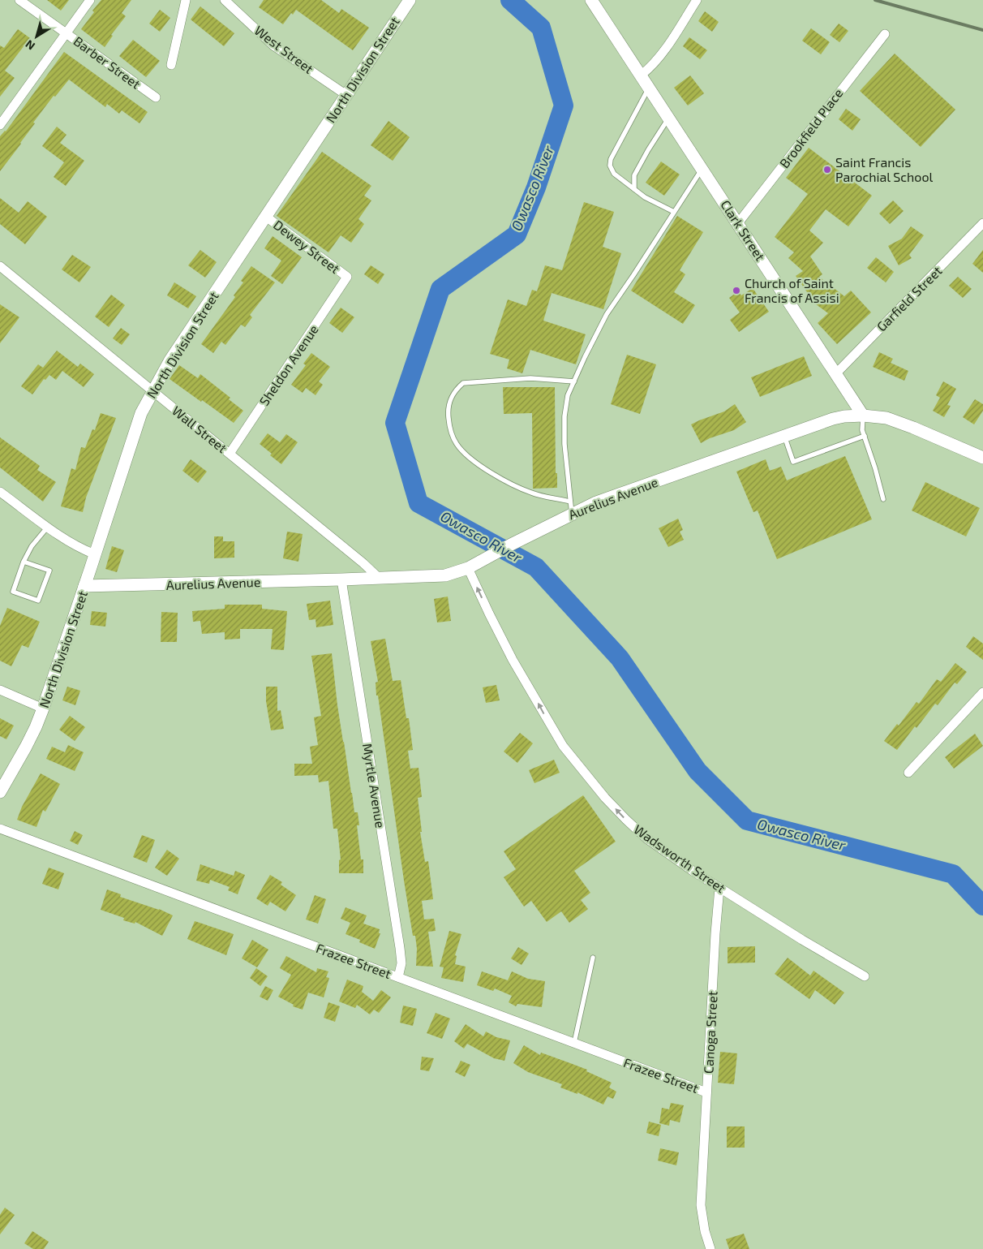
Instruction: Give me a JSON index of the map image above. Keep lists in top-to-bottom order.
{
  "streets": {
    "street": [
      "West Street",
      "Barber Street",
      "North Division Street",
      "Brookfield Place",
      "Clark Street",
      "Dewey Street",
      "Garfield Street",
      "Sheldon Avenue",
      "Wall Street",
      "Aurelius Avenue",
      "Myrtle Avenue",
      "Wadsworth Street",
      "Frazee Street",
      "Canoga Street"
    ]
  },
  "crossings": [
    ["West Street", "North Division Street"],
    ["North Division Street", "Dewey Street"],
    ["North Division Street", "Wall Street"],
    ["North Division Street", "Aurelius Avenue"],
    ["Brookfield Place", "Clark Street"],
    ["Clark Street", "Garfield Street"],
    ["Clark Street", "Aurelius Avenue"],
    ["Dewey Street", "Sheldon Avenue"],
    ["Sheldon Avenue", "Wall Street"],
    ["Wall Street", "Aurelius Avenue"],
    ["Aurelius Avenue", "Myrtle Avenue"],
    ["Aurelius Avenue", "Wadsworth Street"],
    ["Myrtle Avenue", "Frazee Street"],
    ["Wadsworth Street", "Canoga Street"],
    ["Frazee Street", "Canoga Street"]
  ],
  "one_way": ["Wadsworth Street"],
  "water": ["Owasco River"],
  "places": ["Saint Francis Parochial School", "Church of Saint Francis of Assisi"],
  "north": "bottom left"
}
